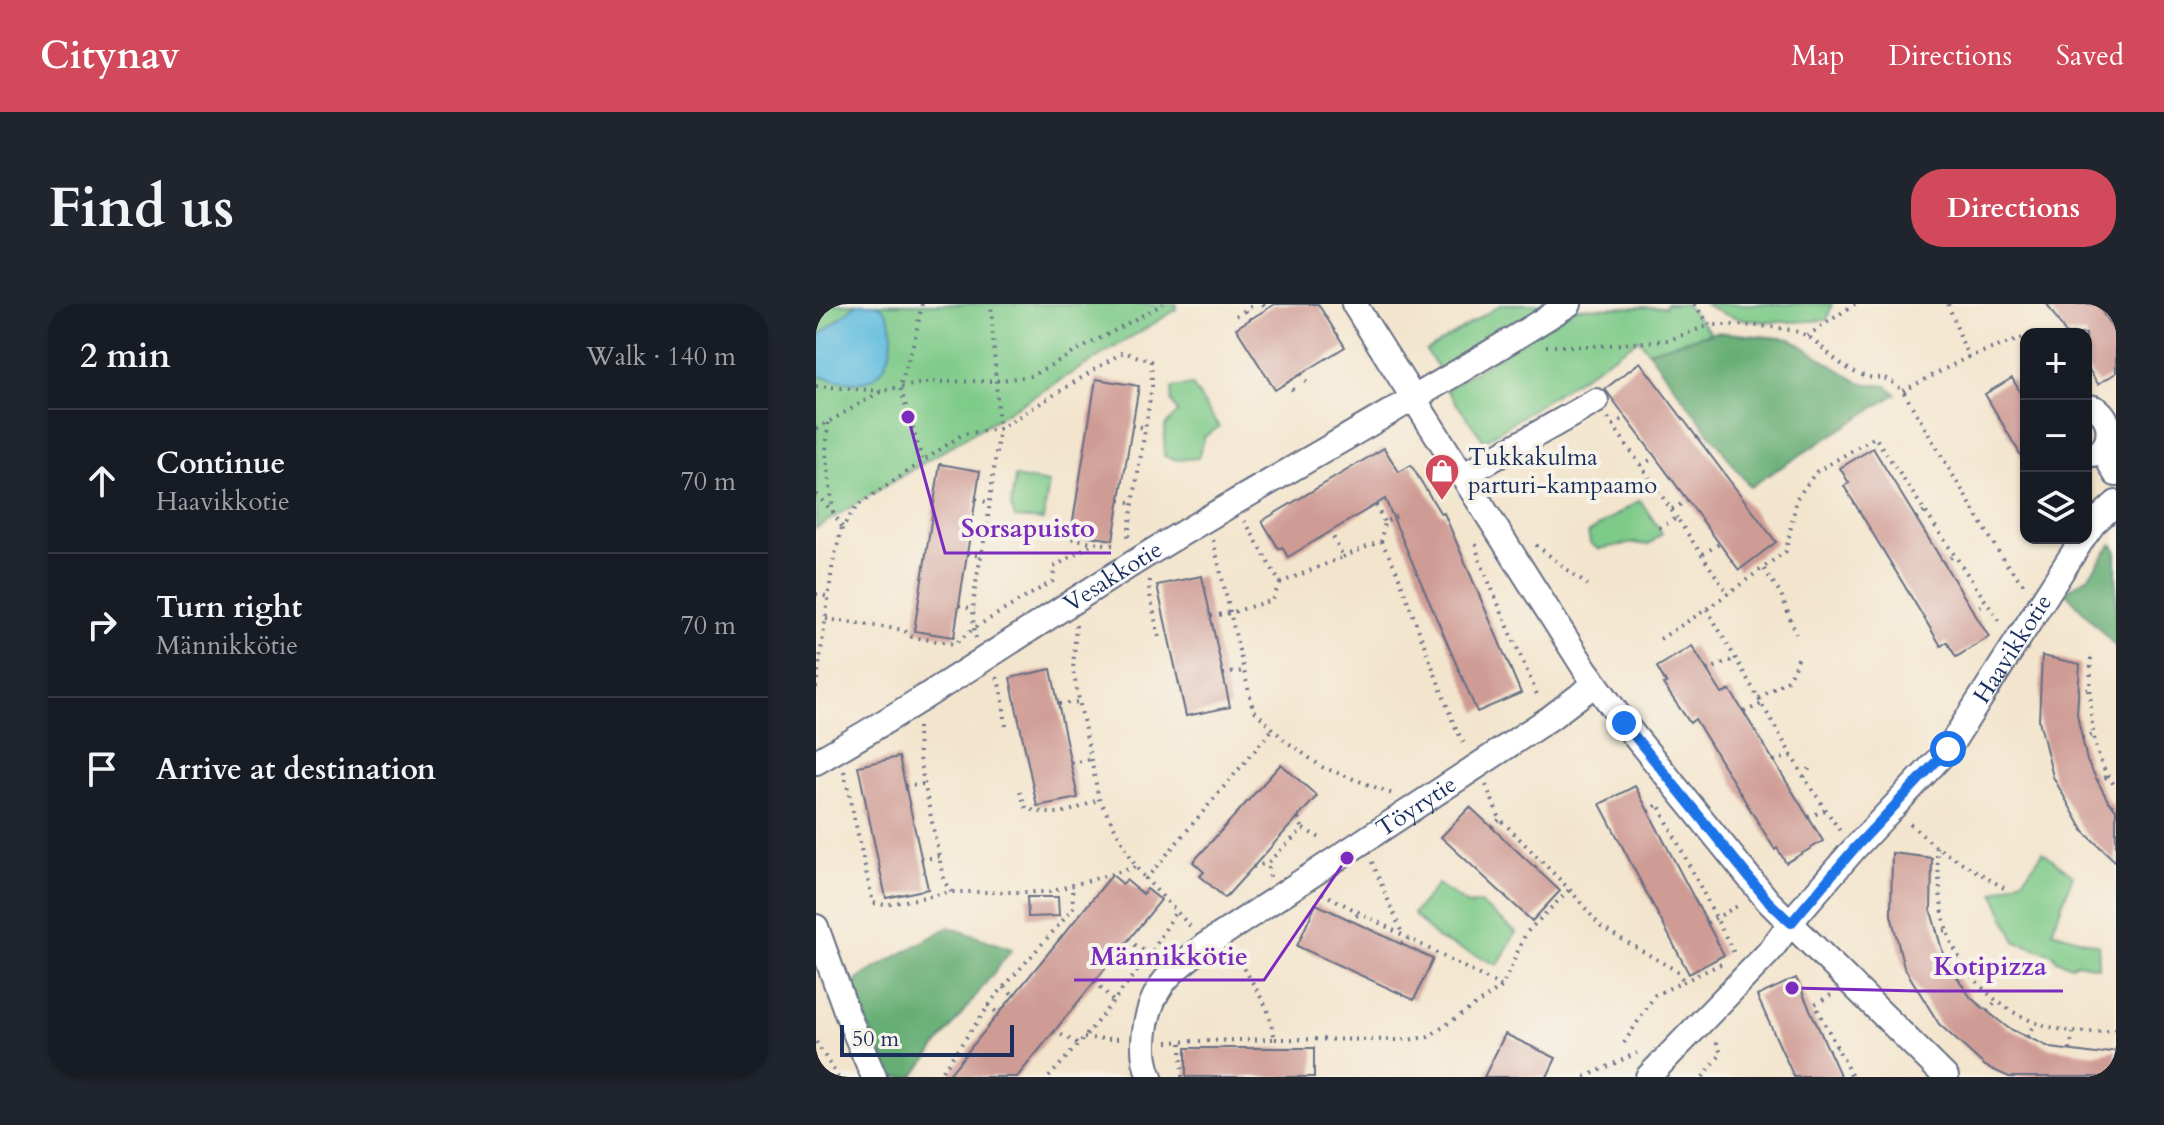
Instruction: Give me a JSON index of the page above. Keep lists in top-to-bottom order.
{
  "streets": {
    "street": ["Vesakkotie", "Haavikkotie", "Töyrytie"]
  },
  "places": {
    "other": ["Sorsapuisto", "Männikkötie", "Kotipizza"],
    "shop": ["Tukkakulma parturi-kampaamo"]
  },
  "scale_bar": "50 m",
  "page": {
    "header": "Citynav",
    "nav": ["Map", "Directions", "Saved"],
    "buttons": "Directions",
    "title": "Find us",
    "heading": ["2 min", "Walk · 140 m"],
    "map_buttons": ["+", "−"],
    "list": [
      ["Continue", "Haavikkotie", "70 m"],
      ["Turn right", "Männikkötie", "70 m"],
      "Arrive at destination"
    ],
    "scale": "50 m"
  }
}
